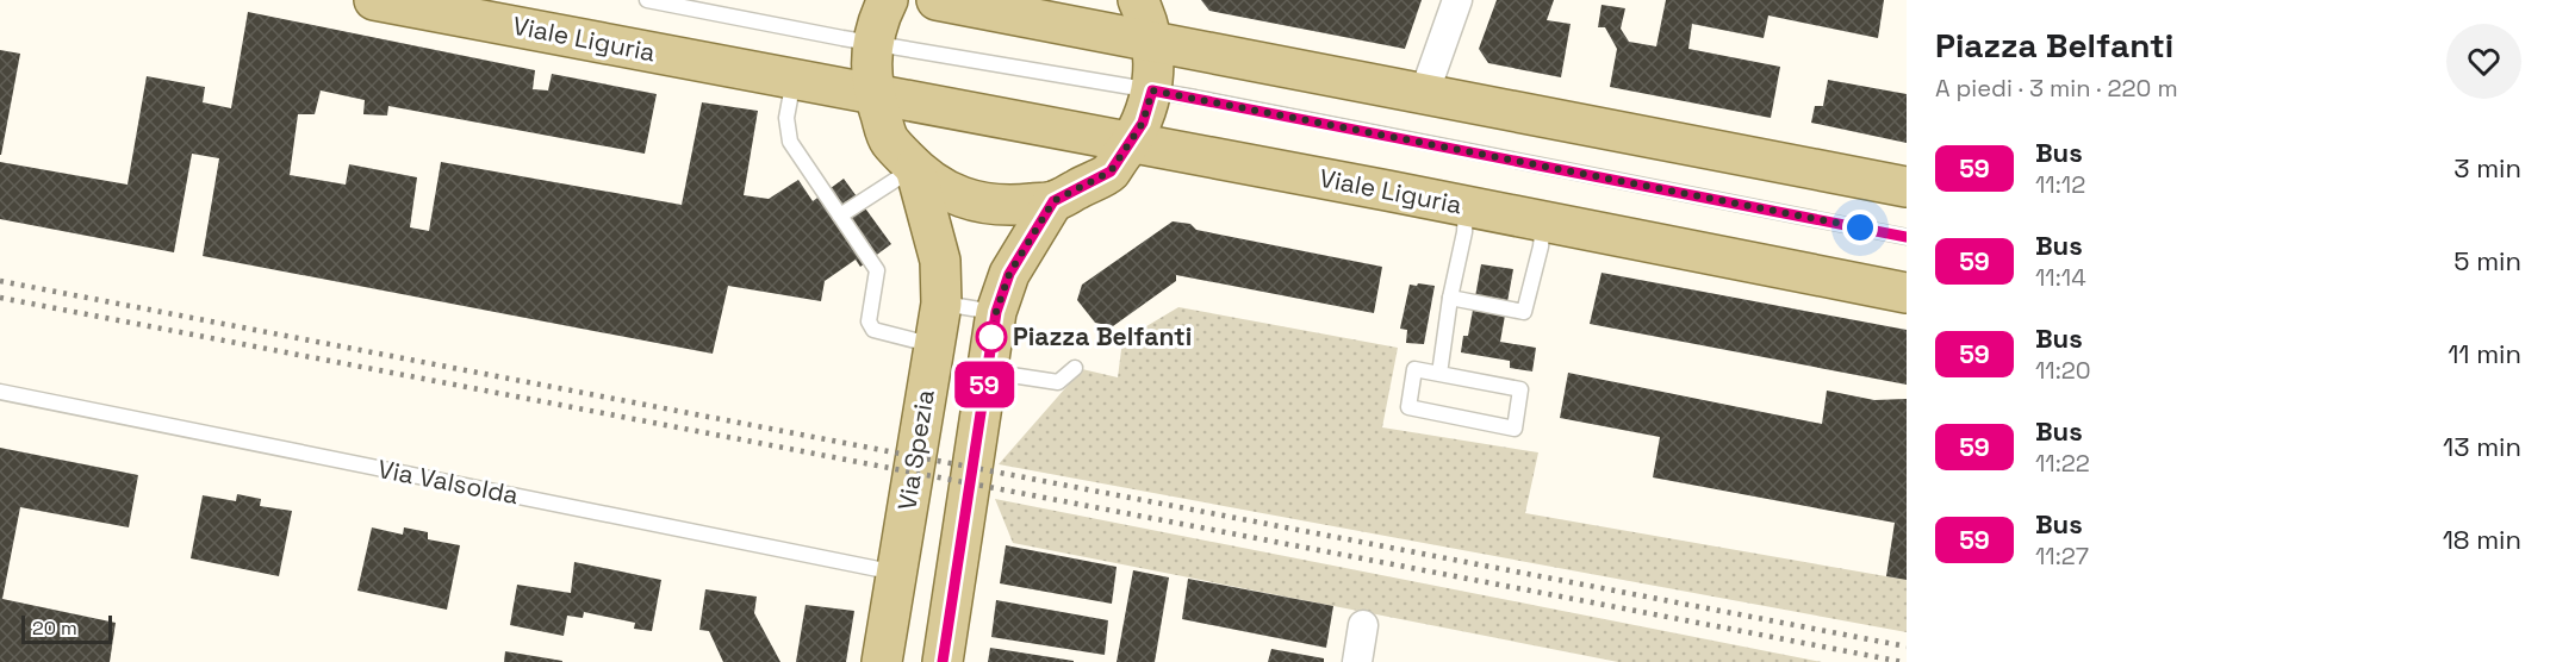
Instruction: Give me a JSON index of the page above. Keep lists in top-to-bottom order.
{
  "streets": {
    "main road": ["Viale Liguria", "Via Spezia"],
    "lane": ["Via Valsolda"]
  },
  "crossings": [
    ["Via Spezia", "Via Valsolda"]
  ],
  "places": ["Piazza Belfanti"],
  "lines": ["bus line 59"],
  "scale_bar": "20 m",
  "page": {
    "on_map": "59",
    "heading": ["Piazza Belfanti", "A piedi · 3 min · 220 m"],
    "list": [
      {
        "mark": "59",
        "name": "Bus",
        "note": "11:12",
        "value": "3 min"
      },
      {
        "mark": "59",
        "name": "Bus",
        "note": "11:14",
        "value": "5 min"
      },
      {
        "mark": "59",
        "name": "Bus",
        "note": "11:20",
        "value": "11 min"
      },
      {
        "mark": "59",
        "name": "Bus",
        "note": "11:22",
        "value": "13 min"
      },
      {
        "mark": "59",
        "name": "Bus",
        "note": "11:27",
        "value": "18 min"
      }
    ],
    "scale": "20 m"
  }
}
